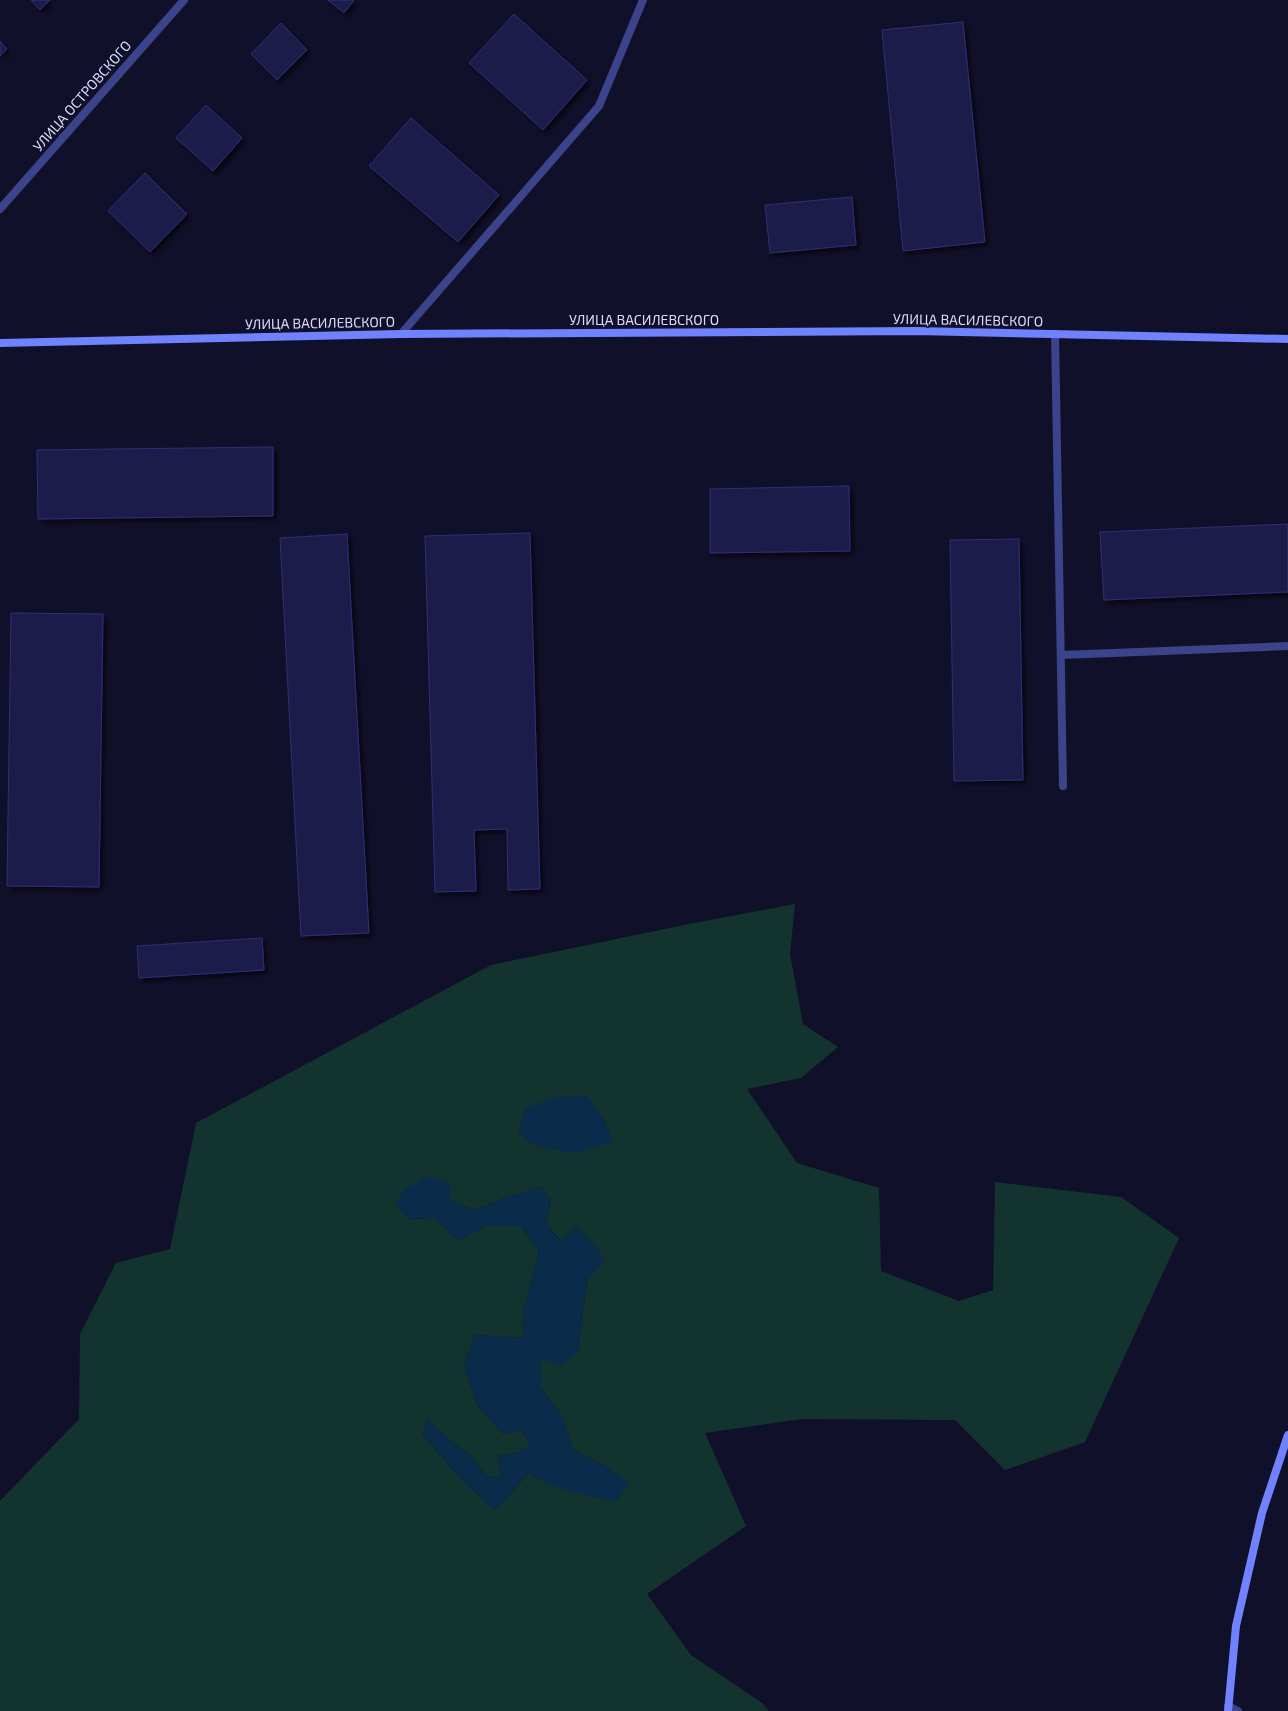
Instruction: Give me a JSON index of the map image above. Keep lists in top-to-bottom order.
{
  "streets": {
    "main road": ["УЛИЦА ВАСИЛЕВСКОГО"],
    "street": ["УЛИЦА ОСТРОВСКОГО"]
  }
}
